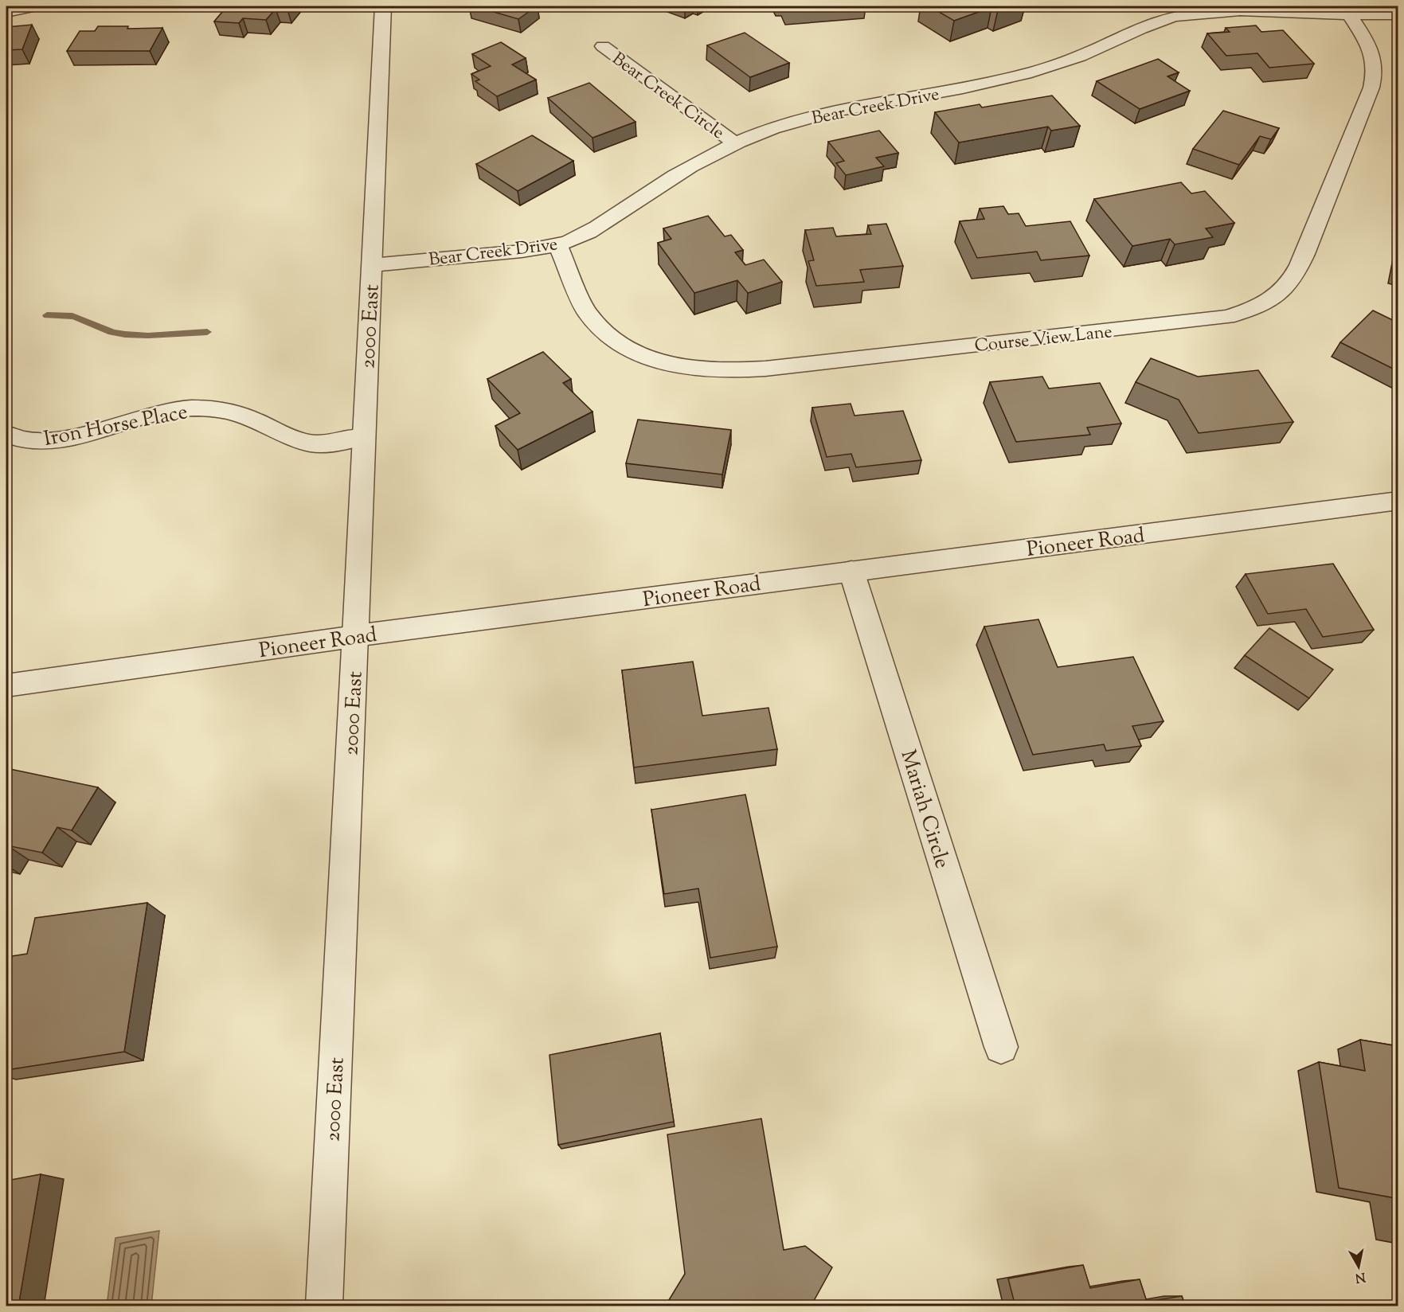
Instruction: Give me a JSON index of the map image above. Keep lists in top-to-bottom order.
{
  "streets": {
    "street": [
      "Bear Creek Circle",
      "Bear Creek Drive",
      "2000 East",
      "Course View Lane",
      "Iron Horse Place",
      "Pioneer Road",
      "Mariah Circle"
    ]
  },
  "crossings": [
    ["Bear Creek Circle", "Bear Creek Drive"],
    ["Bear Creek Drive", "2000 East"],
    ["Bear Creek Drive", "Course View Lane"],
    ["2000 East", "Iron Horse Place"],
    ["2000 East", "Pioneer Road"],
    ["Pioneer Road", "Mariah Circle"]
  ],
  "north": "bottom"
}
